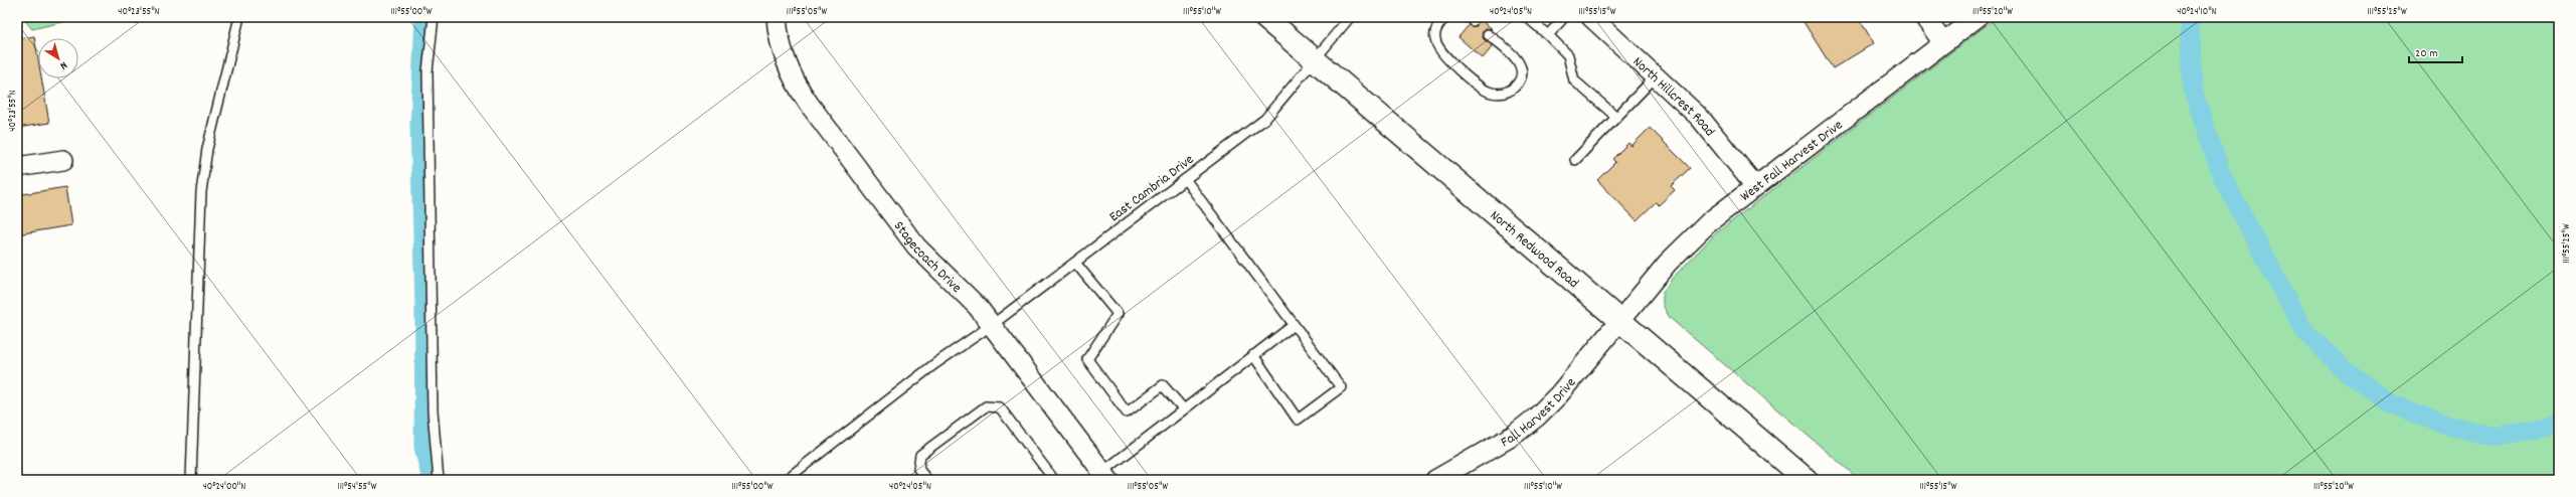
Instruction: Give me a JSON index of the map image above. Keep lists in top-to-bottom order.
{
  "streets": {
    "main road": ["North Redwood Road"],
    "street": [
      "North Hillcrest Road",
      "West Fall Harvest Drive",
      "Stagecoach Drive",
      "Fall Harvest Drive"
    ],
    "lane": ["East Cambria Drive"]
  },
  "crossings": [
    ["West Fall Harvest Drive", "North Redwood Road"],
    ["West Fall Harvest Drive", "Fall Harvest Drive"],
    ["East Cambria Drive", "North Redwood Road"],
    ["East Cambria Drive", "Stagecoach Drive"],
    ["North Redwood Road", "Fall Harvest Drive"]
  ],
  "scale_bar": "20 m",
  "north": "bottom right",
  "coordinates": [
    "40°23'55\"N",
    "111°55'00\"W",
    "111°55'05\"W",
    "111°55'10\"W",
    "40°24'05\"N",
    "111°55'15\"W",
    "111°55'20\"W",
    "40°24'10\"N",
    "111°55'25\"W",
    "40°24'00\"N",
    "111°54'55\"W"
  ]
}
